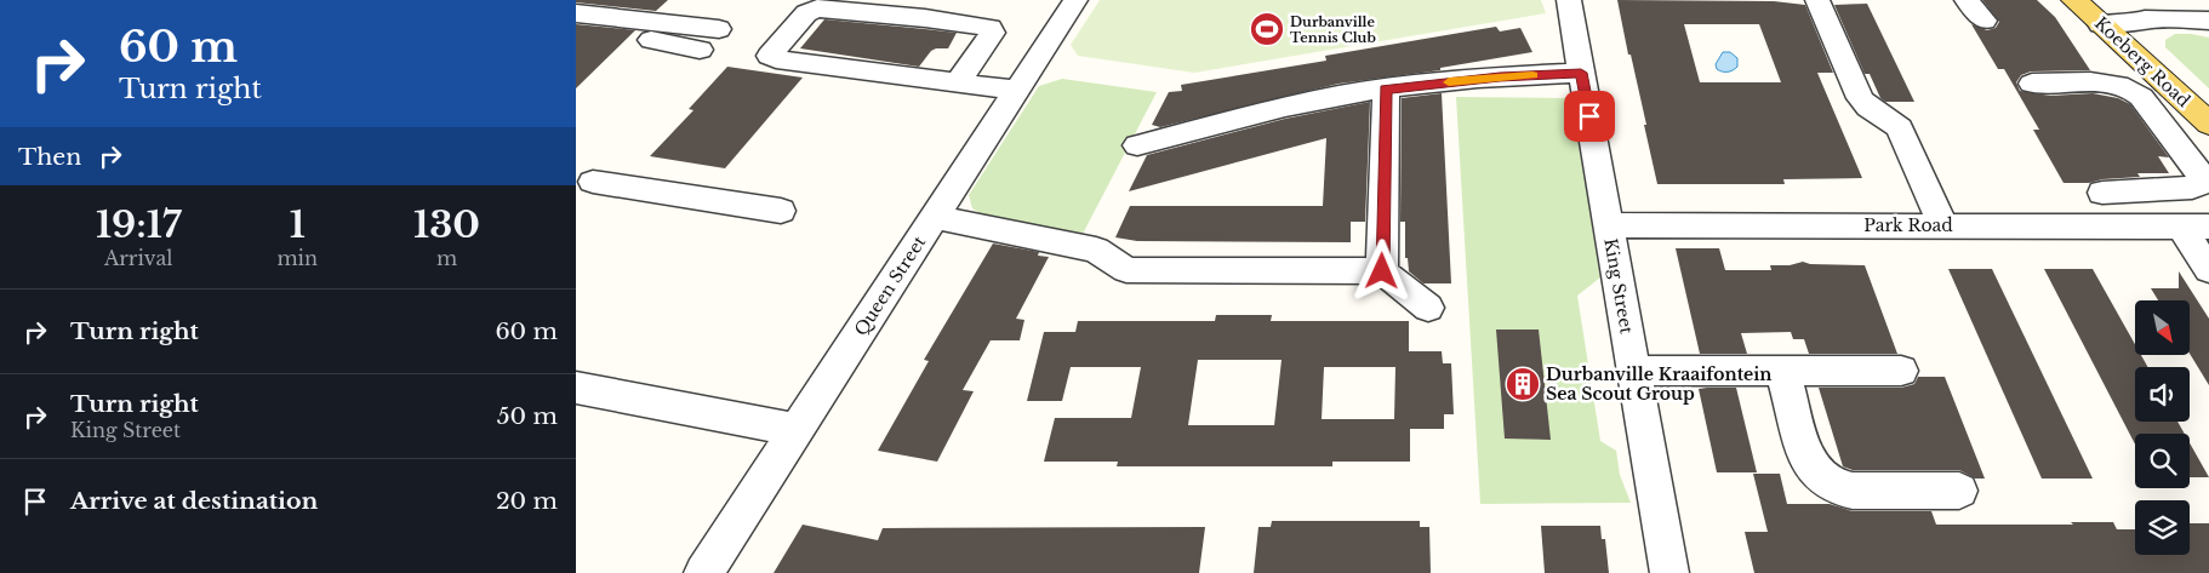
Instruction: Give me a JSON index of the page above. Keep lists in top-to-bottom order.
{
  "streets": {
    "main road": ["Koeberg Road"],
    "street": ["Park Road", "Queen Street", "King Street"]
  },
  "crossings": [
    ["Park Road", "King Street"]
  ],
  "places": {
    "sports": ["Durbanville Tennis Club"],
    "building": ["Durbanville Kraaifontein Sea Scout Group"]
  },
  "north": "bottom right",
  "page": {
    "turn": ["60 m", "Turn right"],
    "then": "Then",
    "eta": [
      "19:17",
      "Arrival",
      "1",
      "min",
      "130",
      "m"
    ],
    "list": [
      {
        "name": "Turn right",
        "value": "60 m"
      },
      {
        "name": "Turn right",
        "note": "King Street",
        "value": "50 m"
      },
      {
        "name": "Arrive at destination",
        "value": "20 m"
      }
    ]
  }
}
